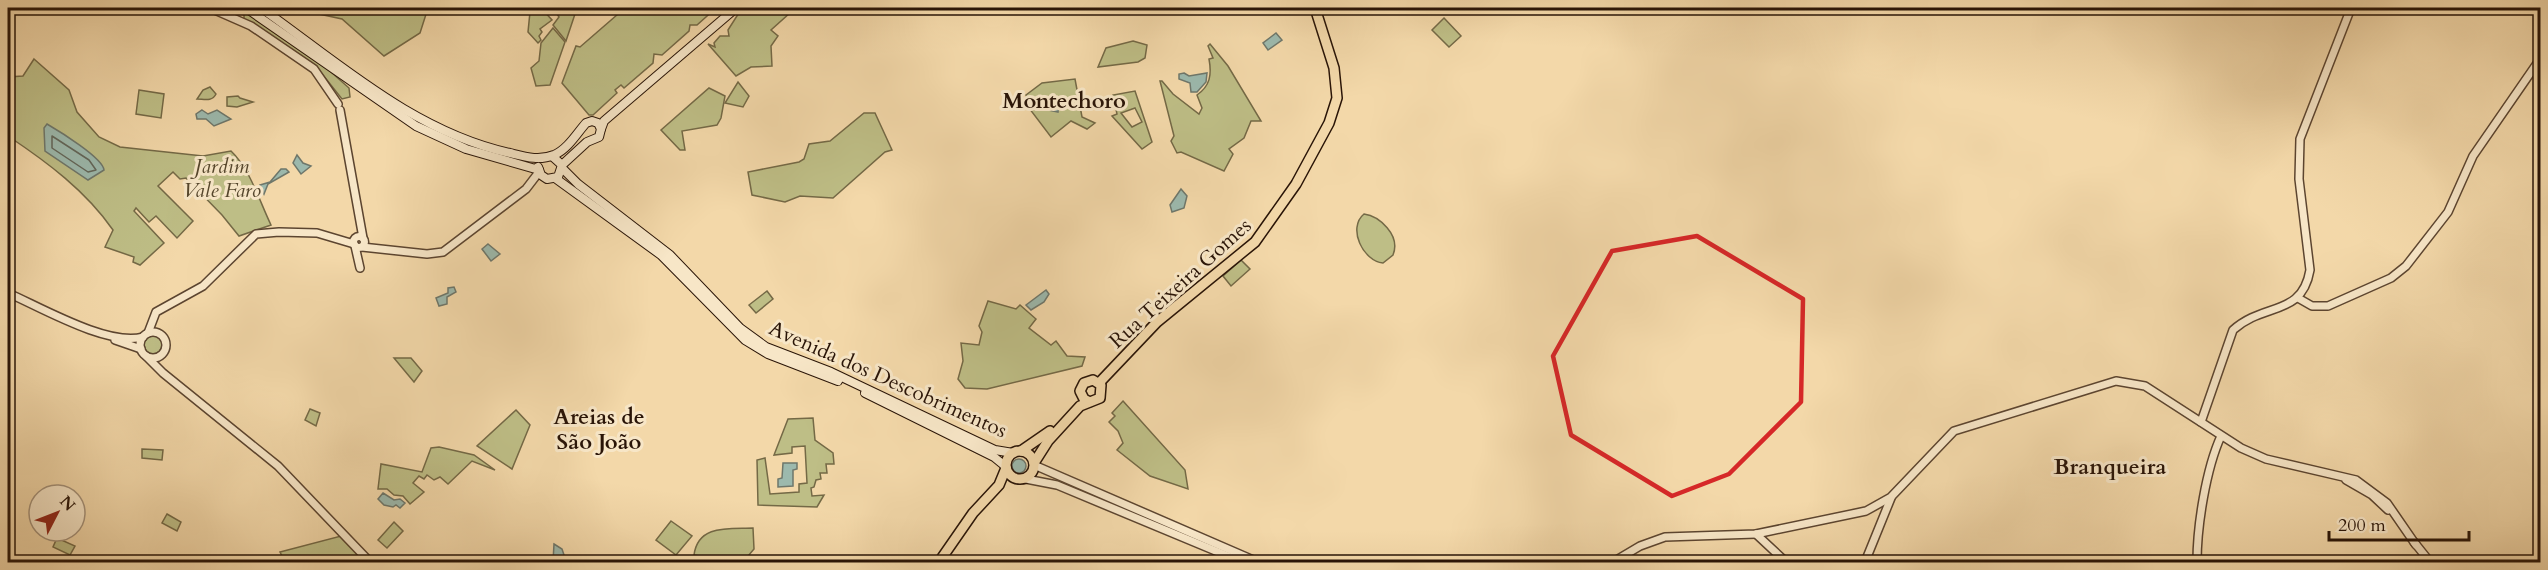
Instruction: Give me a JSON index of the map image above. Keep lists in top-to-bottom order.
{
  "streets": {
    "main road": ["Rua Teixeira Gomes", "Avenida dos Descobrimentos"]
  },
  "districts": ["Montechoro", "Areias de São João", "Branqueira"],
  "parks": ["Jardim Vale Faro"],
  "scale_bar": "200 m",
  "north": "top right"
}
